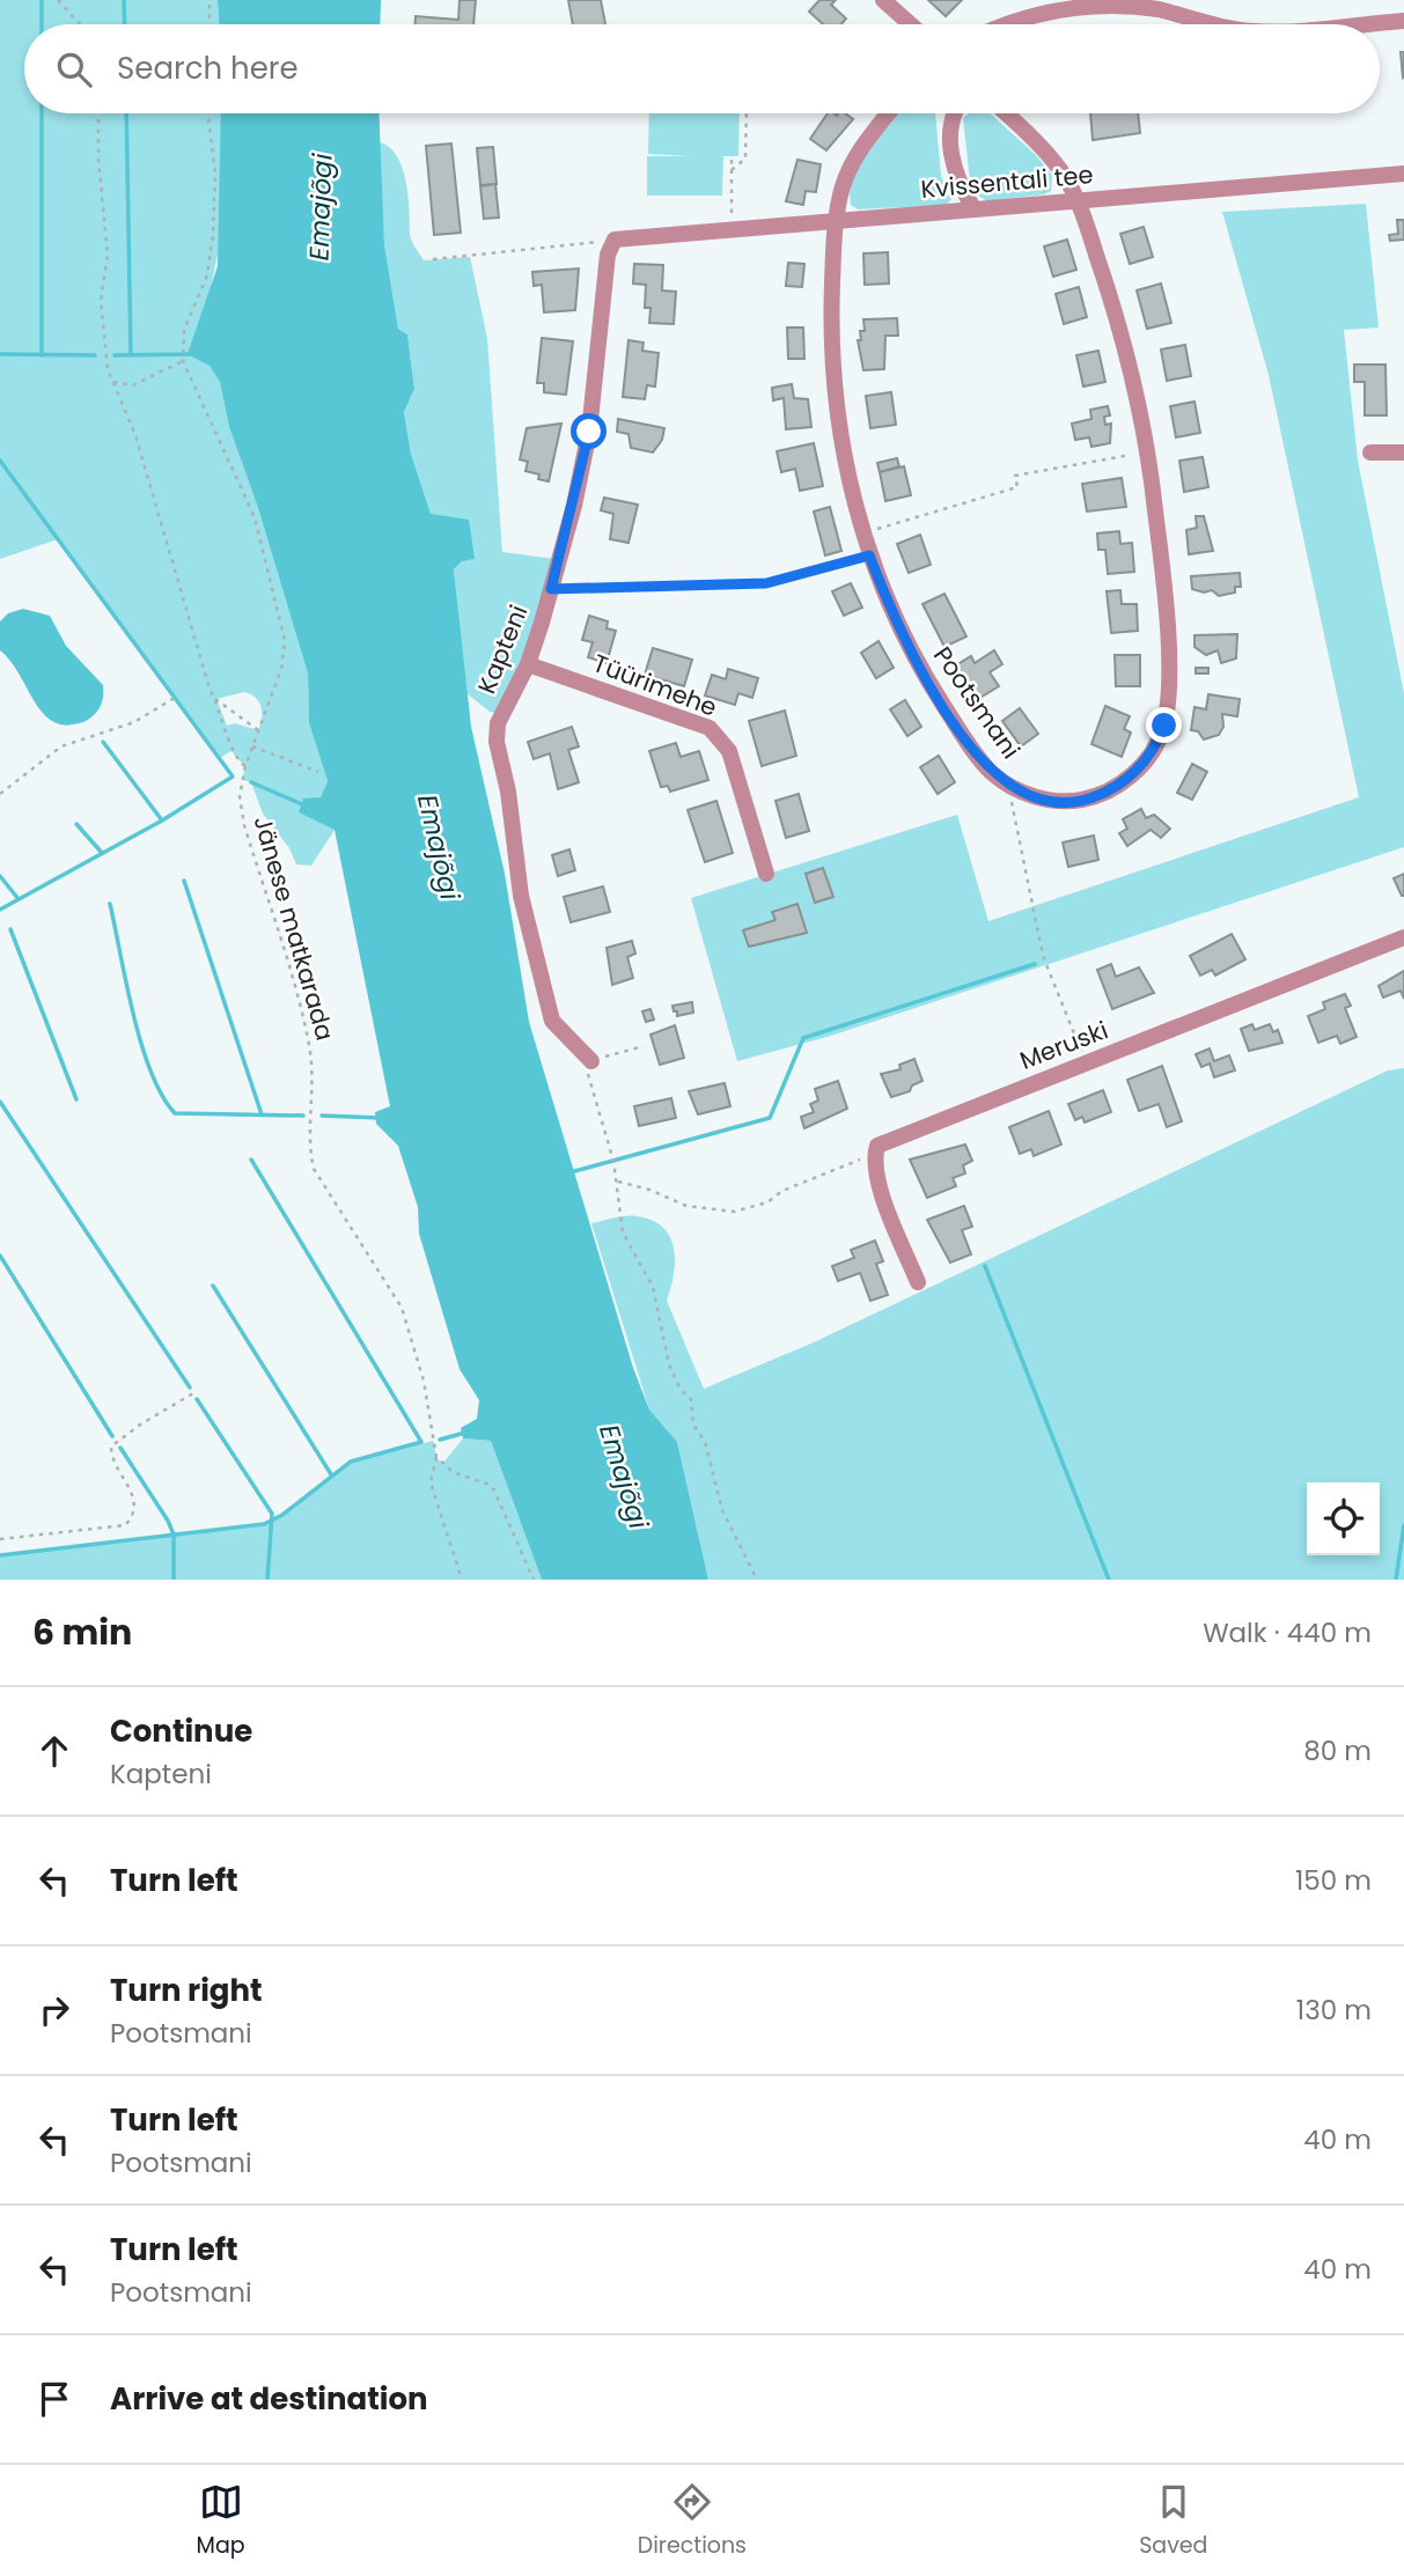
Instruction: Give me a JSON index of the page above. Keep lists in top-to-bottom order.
{
  "streets": {
    "street": [
      "Kvissentali tee",
      "Kapteni",
      "Tüürimehe",
      "Pootsmani",
      "Meruski"
    ],
    "path": ["Jänese matkarada"]
  },
  "crossings": [
    ["Kvissentali tee", "Kapteni"],
    ["Kvissentali tee", "Pootsmani"],
    ["Kapteni", "Tüürimehe"]
  ],
  "water": ["Emajõgi"],
  "page": {
    "search": "Search here",
    "heading": ["6 min", "Walk · 440 m"],
    "list": [
      ["Continue", "Kapteni", "80 m"],
      ["Turn left", "150 m"],
      ["Turn right", "Pootsmani", "130 m"],
      ["Turn left", "Pootsmani", "40 m"],
      ["Turn left", "Pootsmani", "40 m"],
      "Arrive at destination"
    ],
    "nav": ["Map", "Directions", "Saved"]
  }
}
